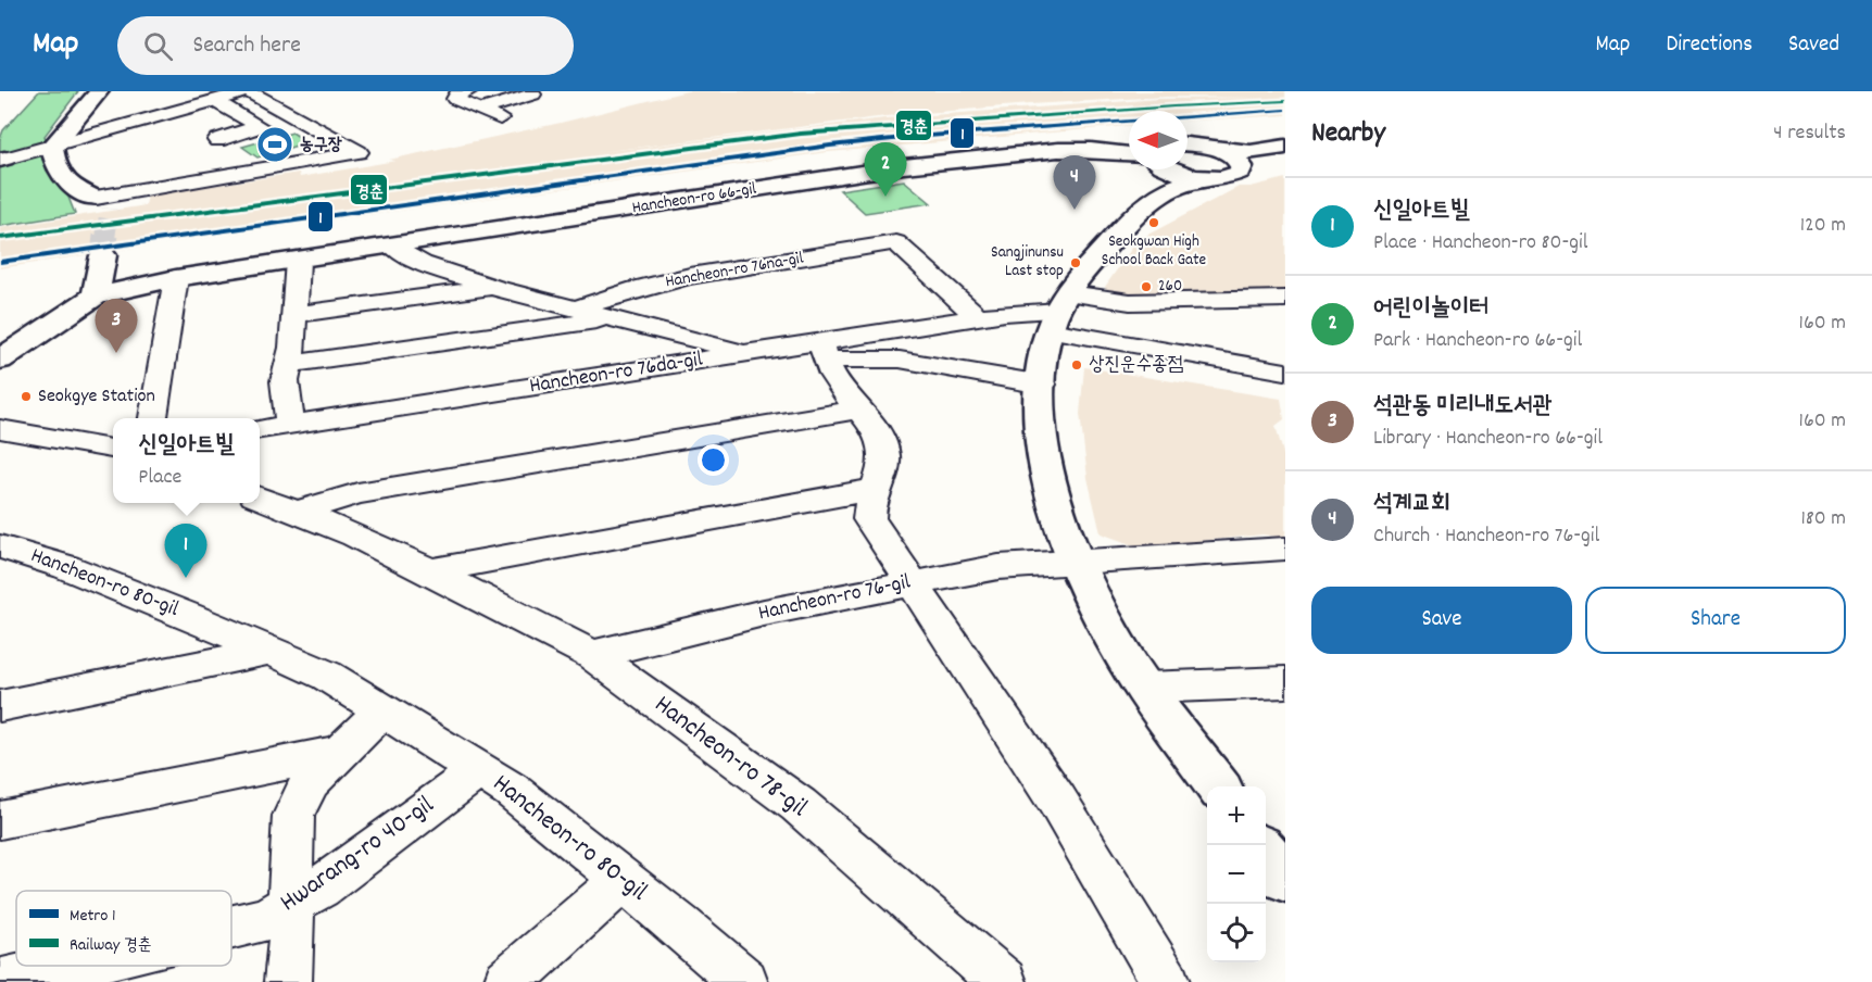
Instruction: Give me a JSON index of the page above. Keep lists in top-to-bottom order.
{
  "streets": {
    "street": [
      "Hancheon-ro 66-gil",
      "Hancheon-ro 76na-gil",
      "Hancheon-ro 76da-gil",
      "Hancheon-ro 80-gil",
      "Hancheon-ro 76-gil",
      "Hancheon-ro 78-gil",
      "Hwarang-ro 40-gil"
    ]
  },
  "crossings": [
    ["Hancheon-ro 76na-gil", "Hancheon-ro 76da-gil"],
    ["Hancheon-ro 80-gil", "Hwarang-ro 40-gil"],
    ["Hancheon-ro 76-gil", "Hancheon-ro 78-gil"]
  ],
  "places": {
    "sports": ["농구장"],
    "other": [
      "Seokgwan High School Back Gate",
      "Sangjinunsu Last stop",
      "260",
      "상진운수종점",
      "Seokgye Station"
    ]
  },
  "lines": ["rail line 경춘", "metro line 1"],
  "legend": ["Metro 1", "Railway 경춘"],
  "north": "left",
  "page": {
    "header": "Map",
    "search": "Search here",
    "nav": ["Map", "Directions", "Saved"],
    "heading": ["Nearby", "4 results"],
    "pins": [
      "2",
      "4",
      "3",
      "1"
    ],
    "list": [
      {
        "mark": "1",
        "name": "신일아트빌",
        "note": "Place · Hancheon-ro 80-gil",
        "value": "120 m"
      },
      {
        "mark": "2",
        "name": "어린이놀이터",
        "note": "Park · Hancheon-ro 66-gil",
        "value": "160 m"
      },
      {
        "mark": "3",
        "name": "석관동 미리내도서관",
        "note": "Library · Hancheon-ro 66-gil",
        "value": "160 m"
      },
      {
        "mark": "4",
        "name": "석계교회",
        "note": "Church · Hancheon-ro 76-gil",
        "value": "180 m"
      }
    ],
    "popup": ["신일아트빌", "Place"],
    "buttons": ["Save", "Share"],
    "map_buttons": ["+", "−"]
  }
}
